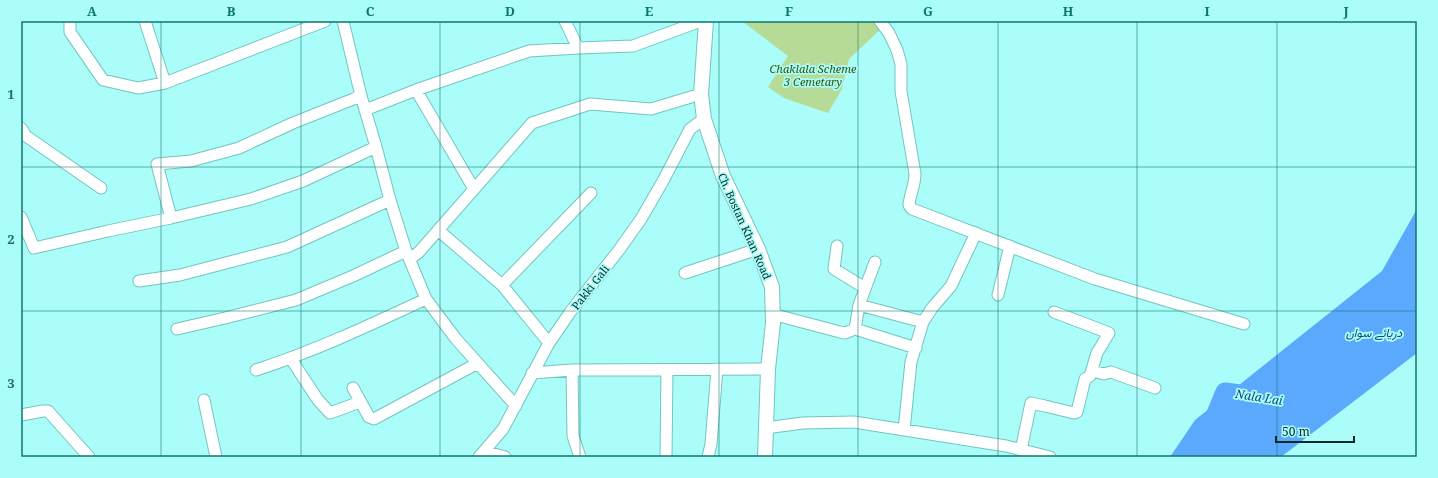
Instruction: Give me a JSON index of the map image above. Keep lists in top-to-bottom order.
{
  "streets": {
    "main road": ["Ch. Bostan Khan Road"],
    "street": ["Pakki Gali"]
  },
  "crossings": [
    ["Ch. Bostan Khan Road", "Pakki Gali"]
  ],
  "water": ["دریائے سواں", "Nala Lai"],
  "parks": ["Chaklala Scheme 3 Cemetary"],
  "scale_bar": "50 m",
  "grid": {
    "columns": [
      "A",
      "B",
      "C",
      "D",
      "E",
      "F",
      "G",
      "H",
      "I",
      "J"
    ],
    "rows": ["1", "2", "3"]
  }
}
